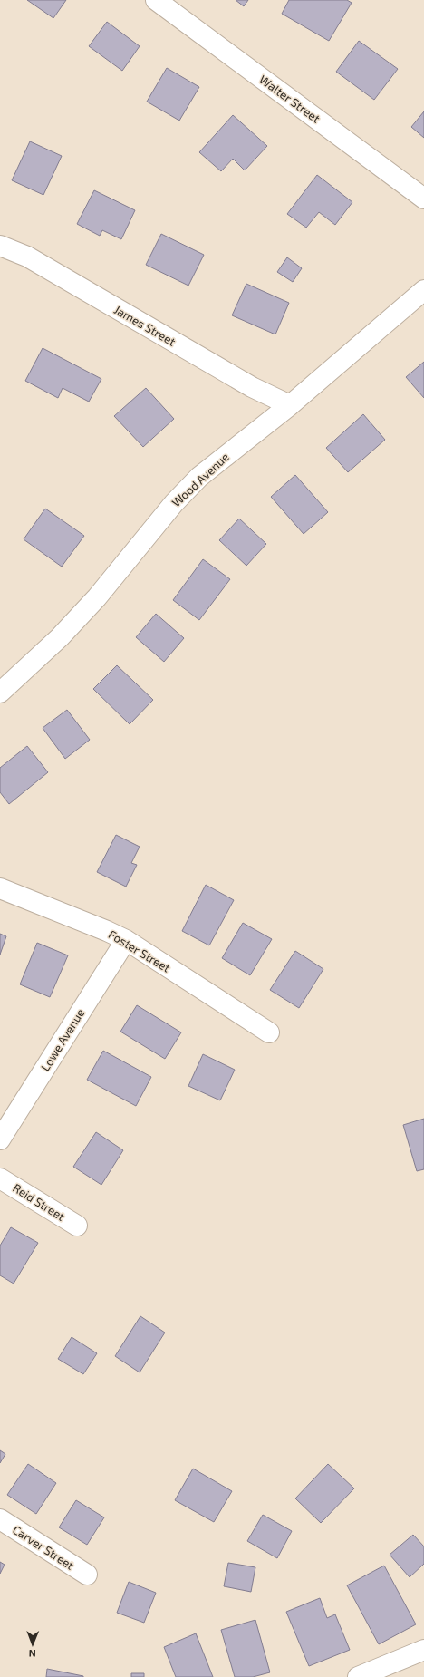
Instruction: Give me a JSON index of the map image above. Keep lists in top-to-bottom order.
{
  "streets": {
    "street": [
      "Walter Street",
      "James Street",
      "Wood Avenue",
      "Foster Street",
      "Lowe Avenue",
      "Reid Street",
      "Carver Street"
    ]
  },
  "crossings": [
    ["James Street", "Wood Avenue"],
    ["Foster Street", "Lowe Avenue"]
  ],
  "north": "bottom"
}
